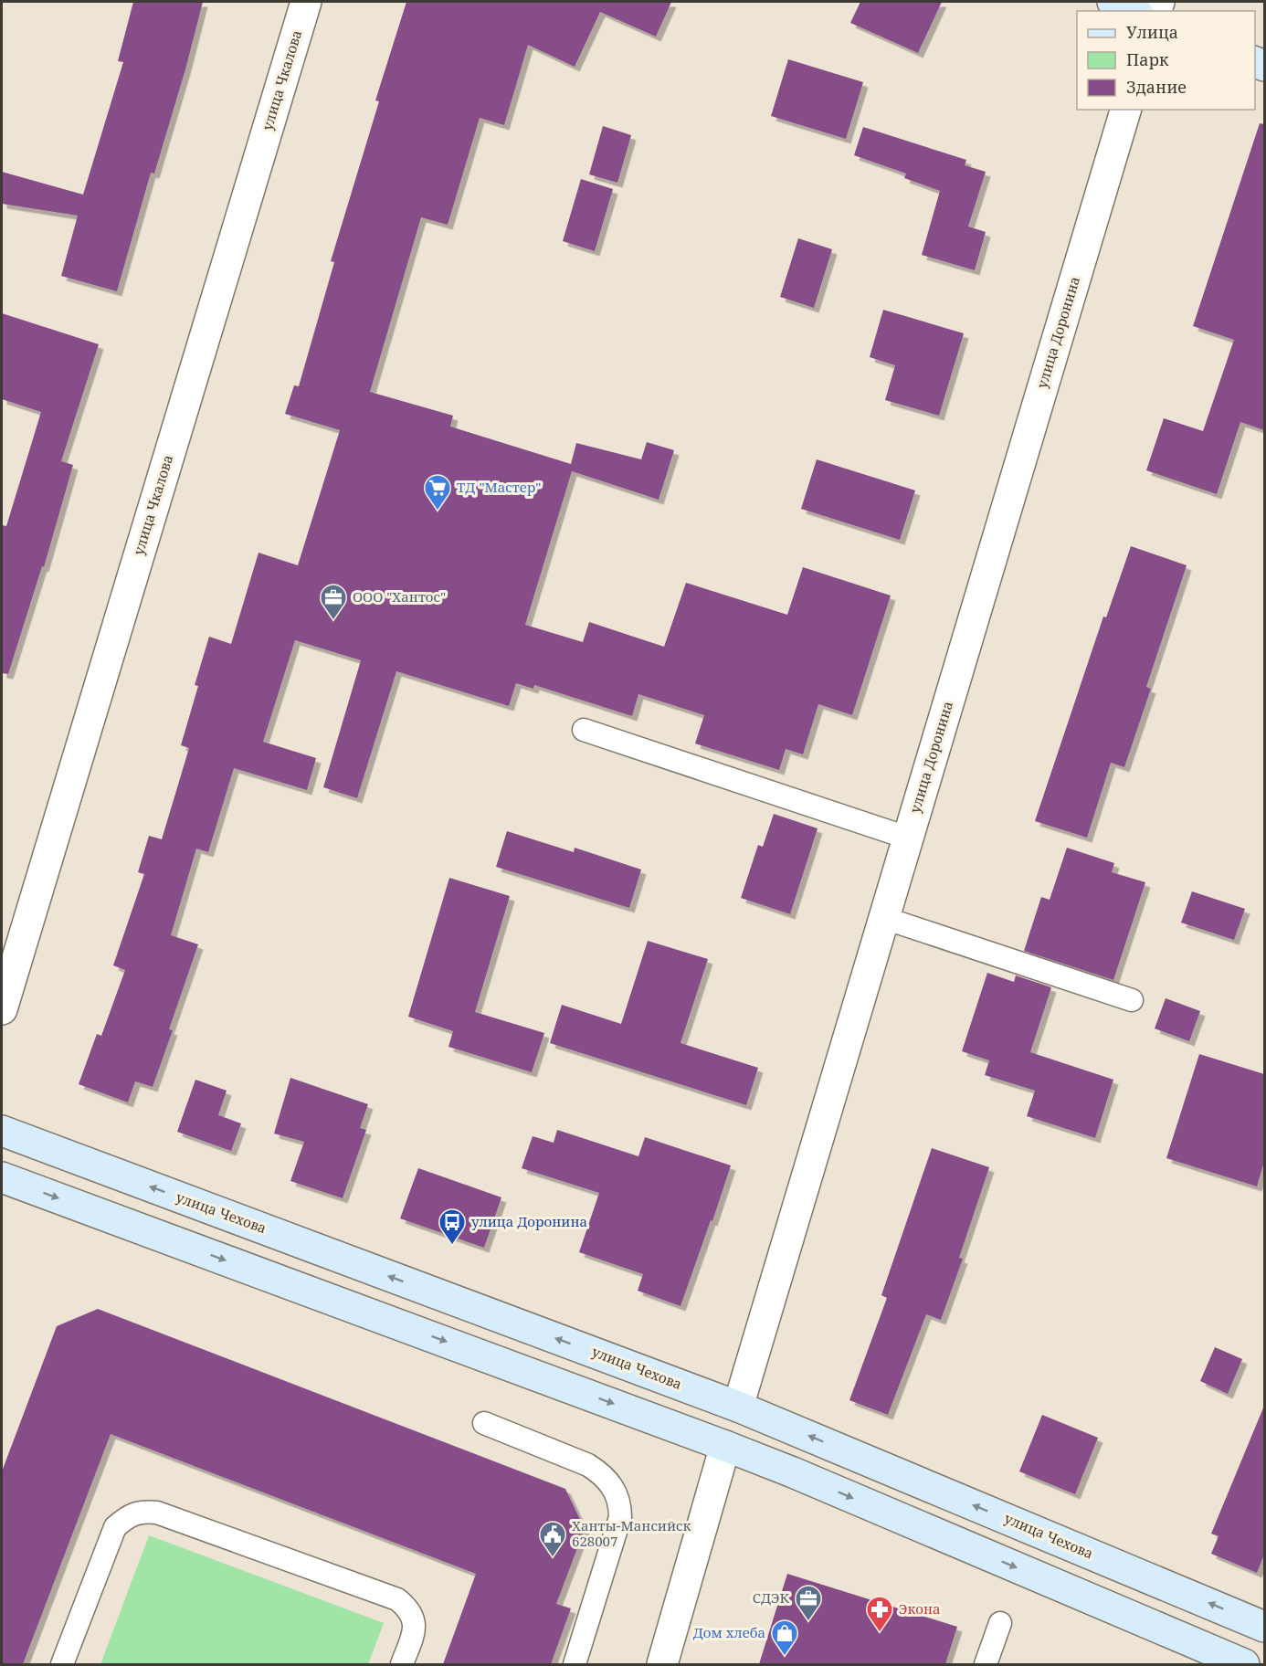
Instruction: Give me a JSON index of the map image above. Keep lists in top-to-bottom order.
{
  "streets": {
    "main road": ["улица Чехова"],
    "street": ["улица Чкалова", "улица Доронина"]
  },
  "crossings": [
    ["улица Доронина", "улица Чехова"]
  ],
  "places": {
    "supermarket": ["ТД \"Мастер\""],
    "office": ["ООО \"Хантос\"", "СДЭК"],
    "bus stop": ["улица Доронина"],
    "public building": ["Ханты-Мансийск 628007"],
    "pharmacy": ["Экона"],
    "shop": ["Дом хлеба"]
  },
  "legend": ["Улица", "Парк", "Здание"]
}
